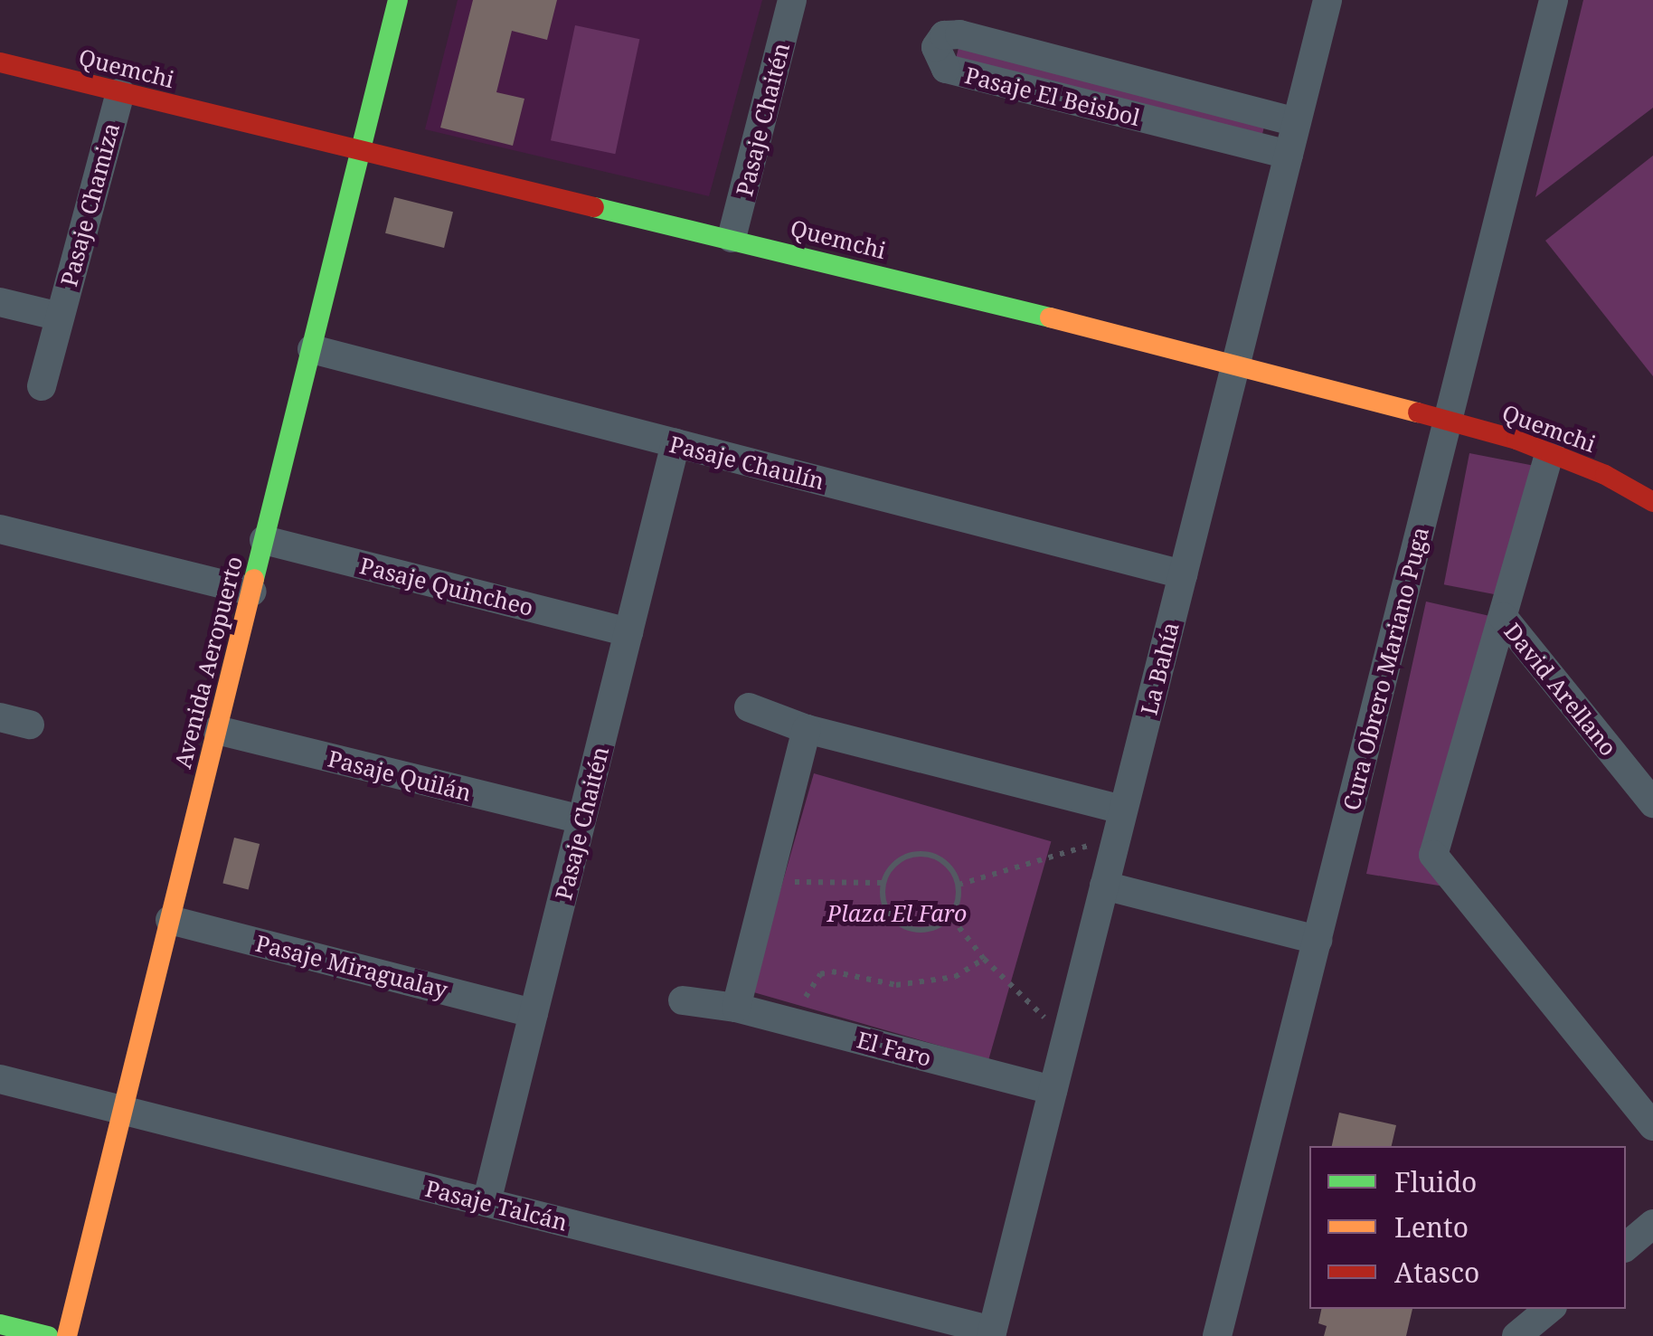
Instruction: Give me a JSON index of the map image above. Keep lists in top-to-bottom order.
{
  "streets": {
    "street": [
      "Quemchi",
      "Pasaje El Beisbol",
      "Pasaje Chaitén",
      "Pasaje Chamiza",
      "Pasaje Chaulín",
      "Pasaje Quincheo",
      "Avenida Aeropuerto",
      "La Bahía",
      "Cura Obrero Mariano Puga",
      "David Arellano",
      "Pasaje Quilán",
      "Pasaje Miragualay",
      "El Faro",
      "Pasaje Talcán"
    ]
  },
  "crossings": [
    ["Quemchi", "Pasaje Chaitén"],
    ["Quemchi", "Pasaje Chamiza"],
    ["Quemchi", "Avenida Aeropuerto"],
    ["Quemchi", "La Bahía"],
    ["Quemchi", "Cura Obrero Mariano Puga"],
    ["Pasaje El Beisbol", "La Bahía"],
    ["Pasaje Chaitén", "Pasaje Chaulín"],
    ["Pasaje Chaitén", "Pasaje Quincheo"],
    ["Pasaje Chaitén", "Pasaje Quilán"],
    ["Pasaje Chaitén", "Pasaje Miragualay"],
    ["Pasaje Chaitén", "Pasaje Talcán"],
    ["Pasaje Chaulín", "Avenida Aeropuerto"],
    ["Pasaje Chaulín", "La Bahía"],
    ["Pasaje Quincheo", "Avenida Aeropuerto"],
    ["Avenida Aeropuerto", "Pasaje Quilán"],
    ["Avenida Aeropuerto", "Pasaje Miragualay"],
    ["Avenida Aeropuerto", "Pasaje Talcán"],
    ["La Bahía", "El Faro"],
    ["La Bahía", "Pasaje Talcán"]
  ],
  "parks": ["Plaza El Faro"],
  "legend": ["Fluido", "Lento", "Atasco"]
}
